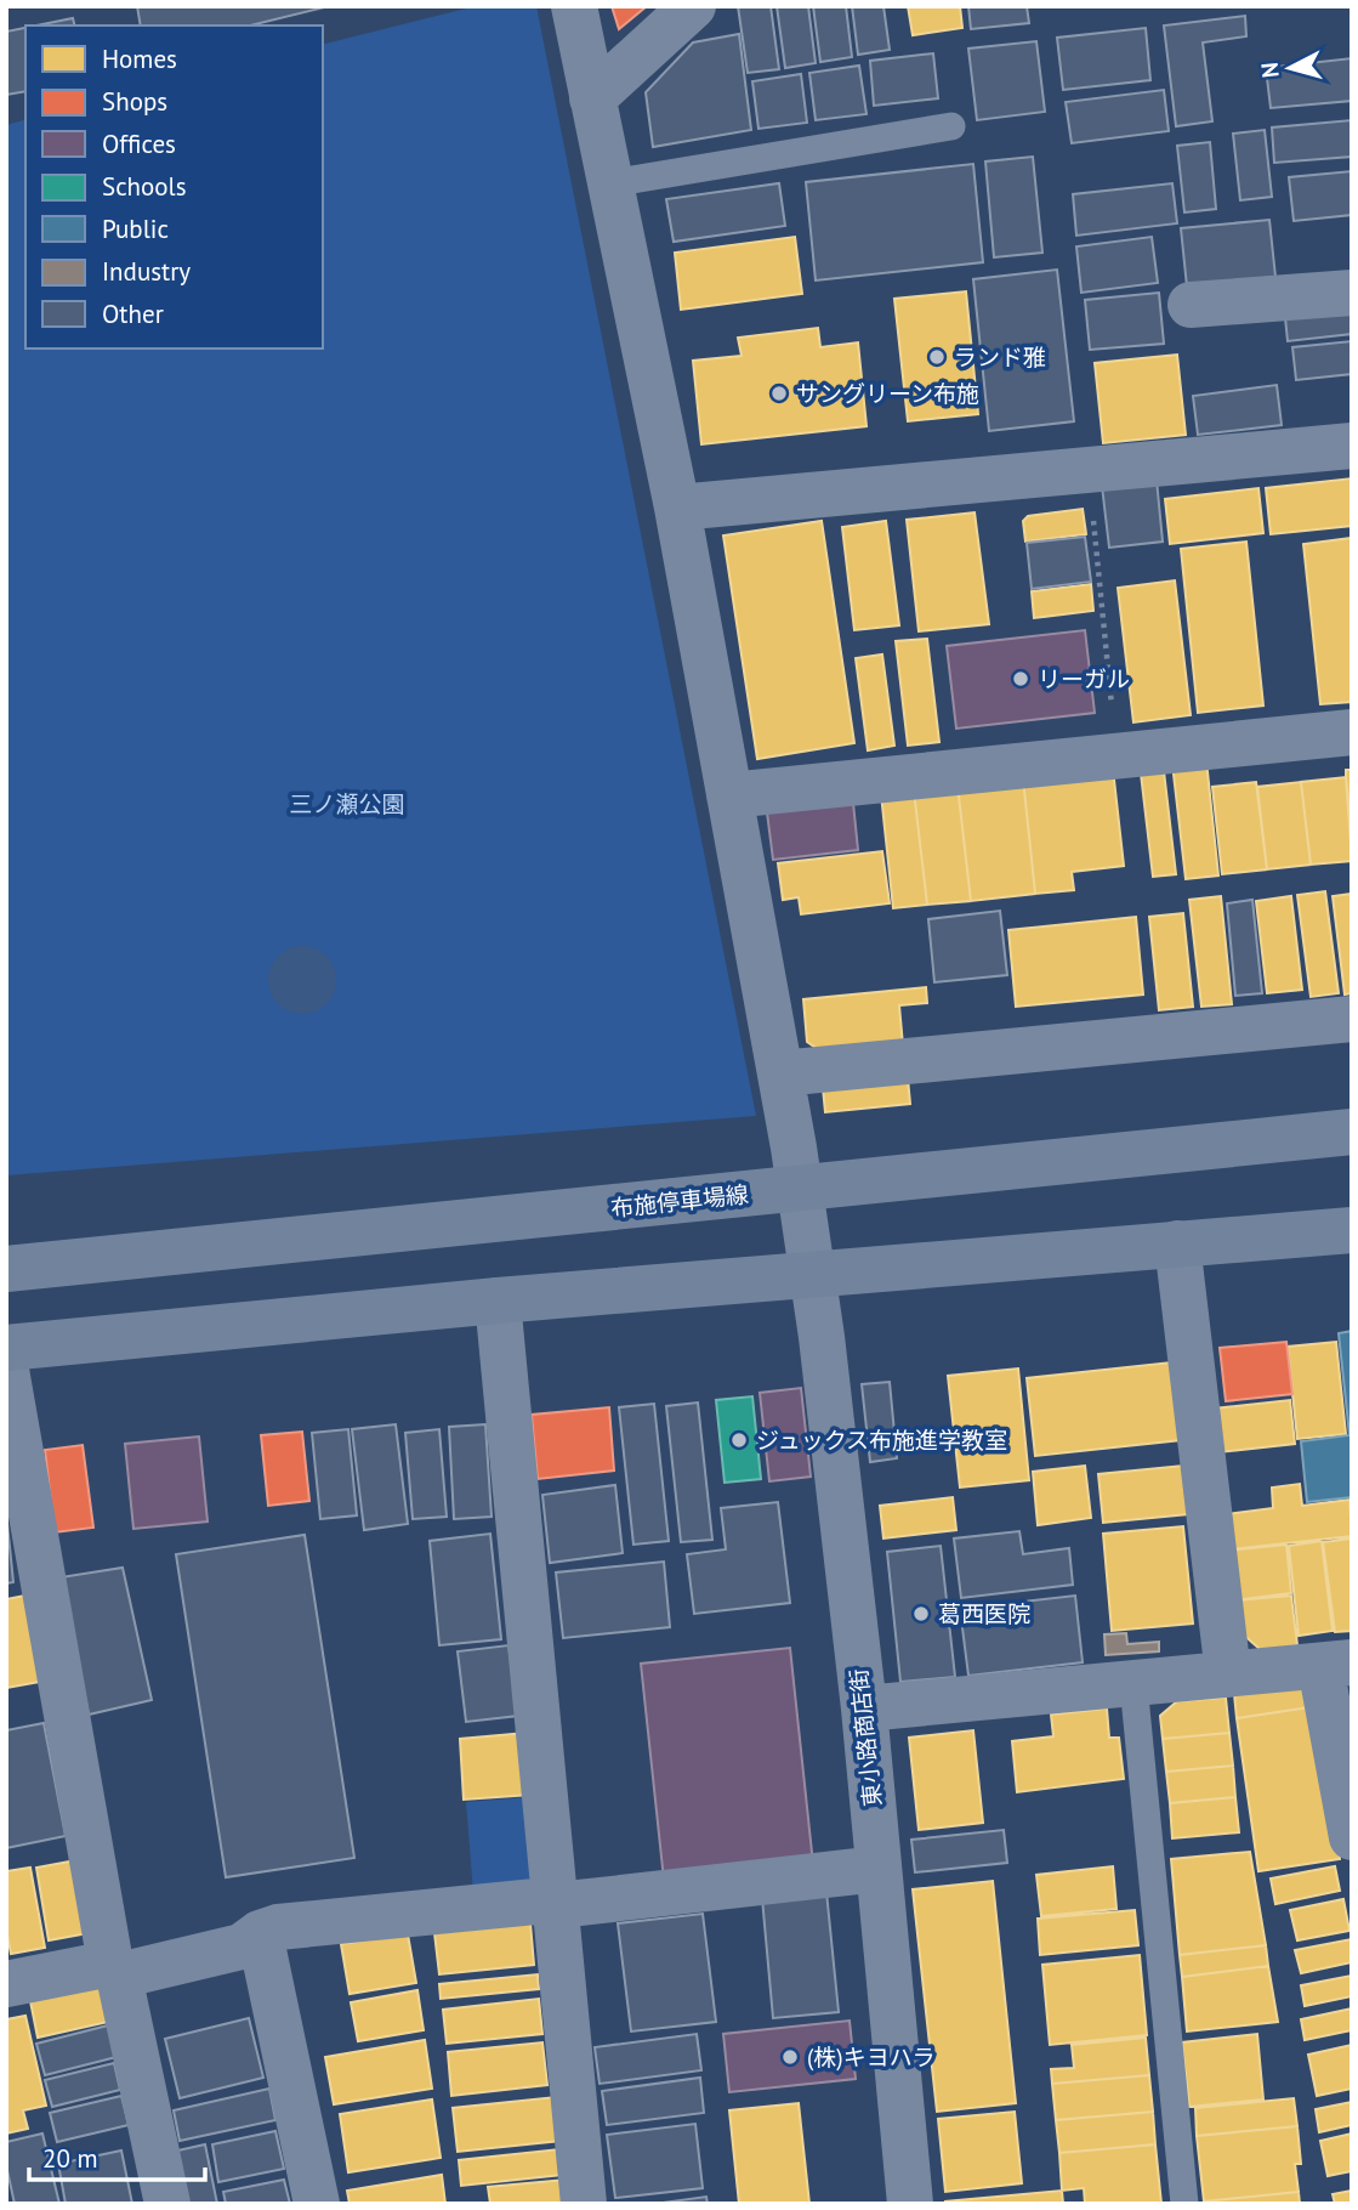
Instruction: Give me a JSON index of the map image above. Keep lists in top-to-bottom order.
{
  "streets": {
    "main road": ["布施停車場線"],
    "street": ["東小路商店街"]
  },
  "crossings": [
    ["布施停車場線", "東小路商店街"]
  ],
  "parks": ["三ノ瀬公園"],
  "places": [
    "ランド雅",
    "サングリーン布施",
    "リーガル",
    "ジュックス布施進学教室",
    "葛西医院",
    "(株)キヨハラ"
  ],
  "legend": [
    "Homes",
    "Shops",
    "Offices",
    "Schools",
    "Public",
    "Industry",
    "Other"
  ],
  "scale_bar": "20 m",
  "north": "left"
}
